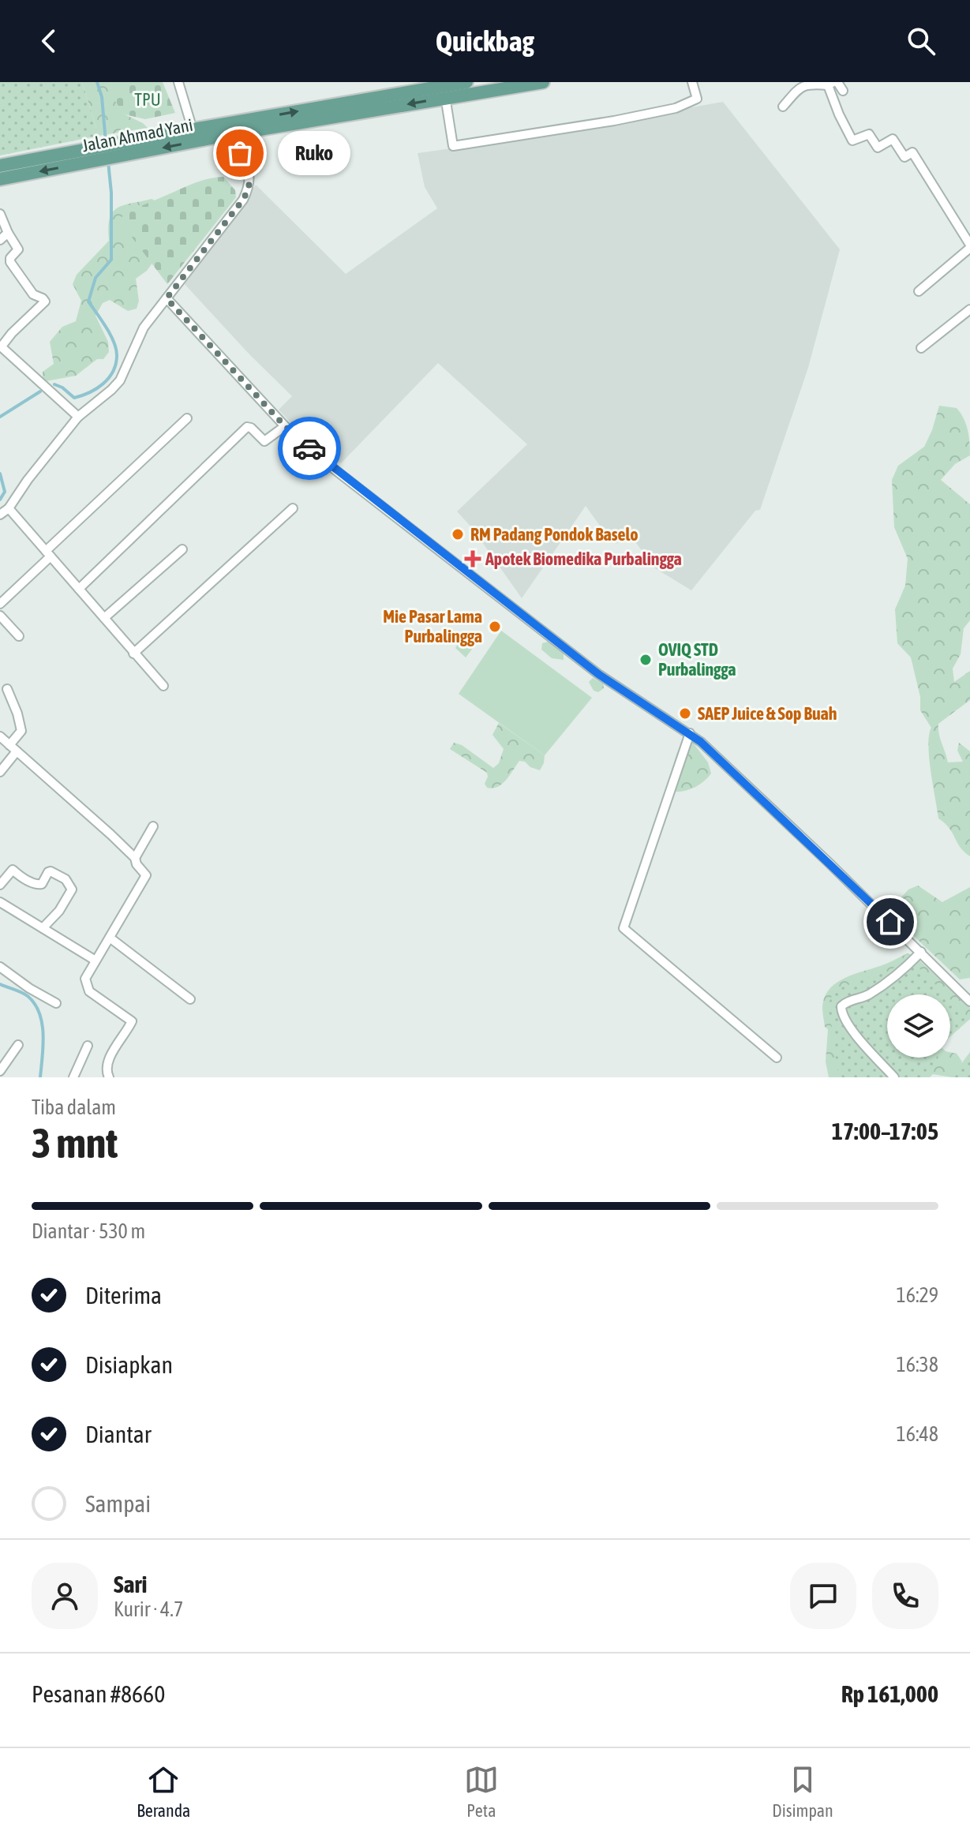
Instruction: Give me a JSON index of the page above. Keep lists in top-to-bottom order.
{
  "streets": {
    "main road": ["Jalan Ahmad Yani"]
  },
  "parks": ["TPU"],
  "places": {
    "other": [
      "Ruko",
      "RM Padang Pondok Baselo",
      "Mie Pasar Lama Purbalingga",
      "OVIQ STD Purbalingga",
      "SAEP Juice & Sop Buah"
    ],
    "health": ["Apotek Biomedika Purbalingga"]
  },
  "page": {
    "header": "Quickbag",
    "bubble": "Ruko",
    "heading": ["3 mnt", "Tiba dalam", "17:00–17:05"],
    "panel": [
      "Sari",
      "Kurir · 4.7",
      "Pesanan #8660",
      "Rp 161,000"
    ],
    "bar": "Diantar · 530 m",
    "list": [
      ["Diterima", "16:29"],
      ["Disiapkan", "16:38"],
      ["Diantar", "16:48"],
      "Sampai"
    ],
    "tabs": ["Beranda", "Peta", "Disimpan"]
  }
}
